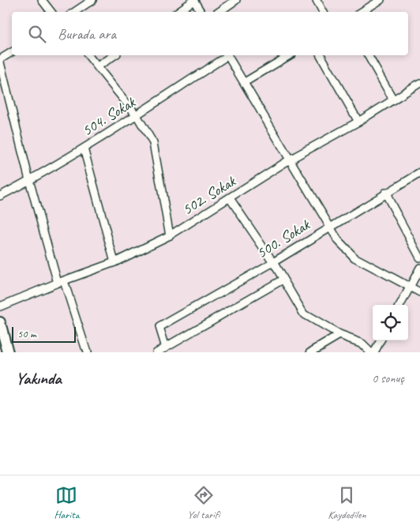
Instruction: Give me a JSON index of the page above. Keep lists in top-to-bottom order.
{
  "streets": {
    "street": ["504. Sokak", "502. Sokak", "500. Sokak"]
  },
  "scale_bar": "50 m",
  "page": {
    "search": "Burada ara",
    "scale": "50 m",
    "heading": ["Yakında", "0 sonuç"],
    "nav": ["Harita", "Yol tarifi", "Kaydedilen"]
  }
}
